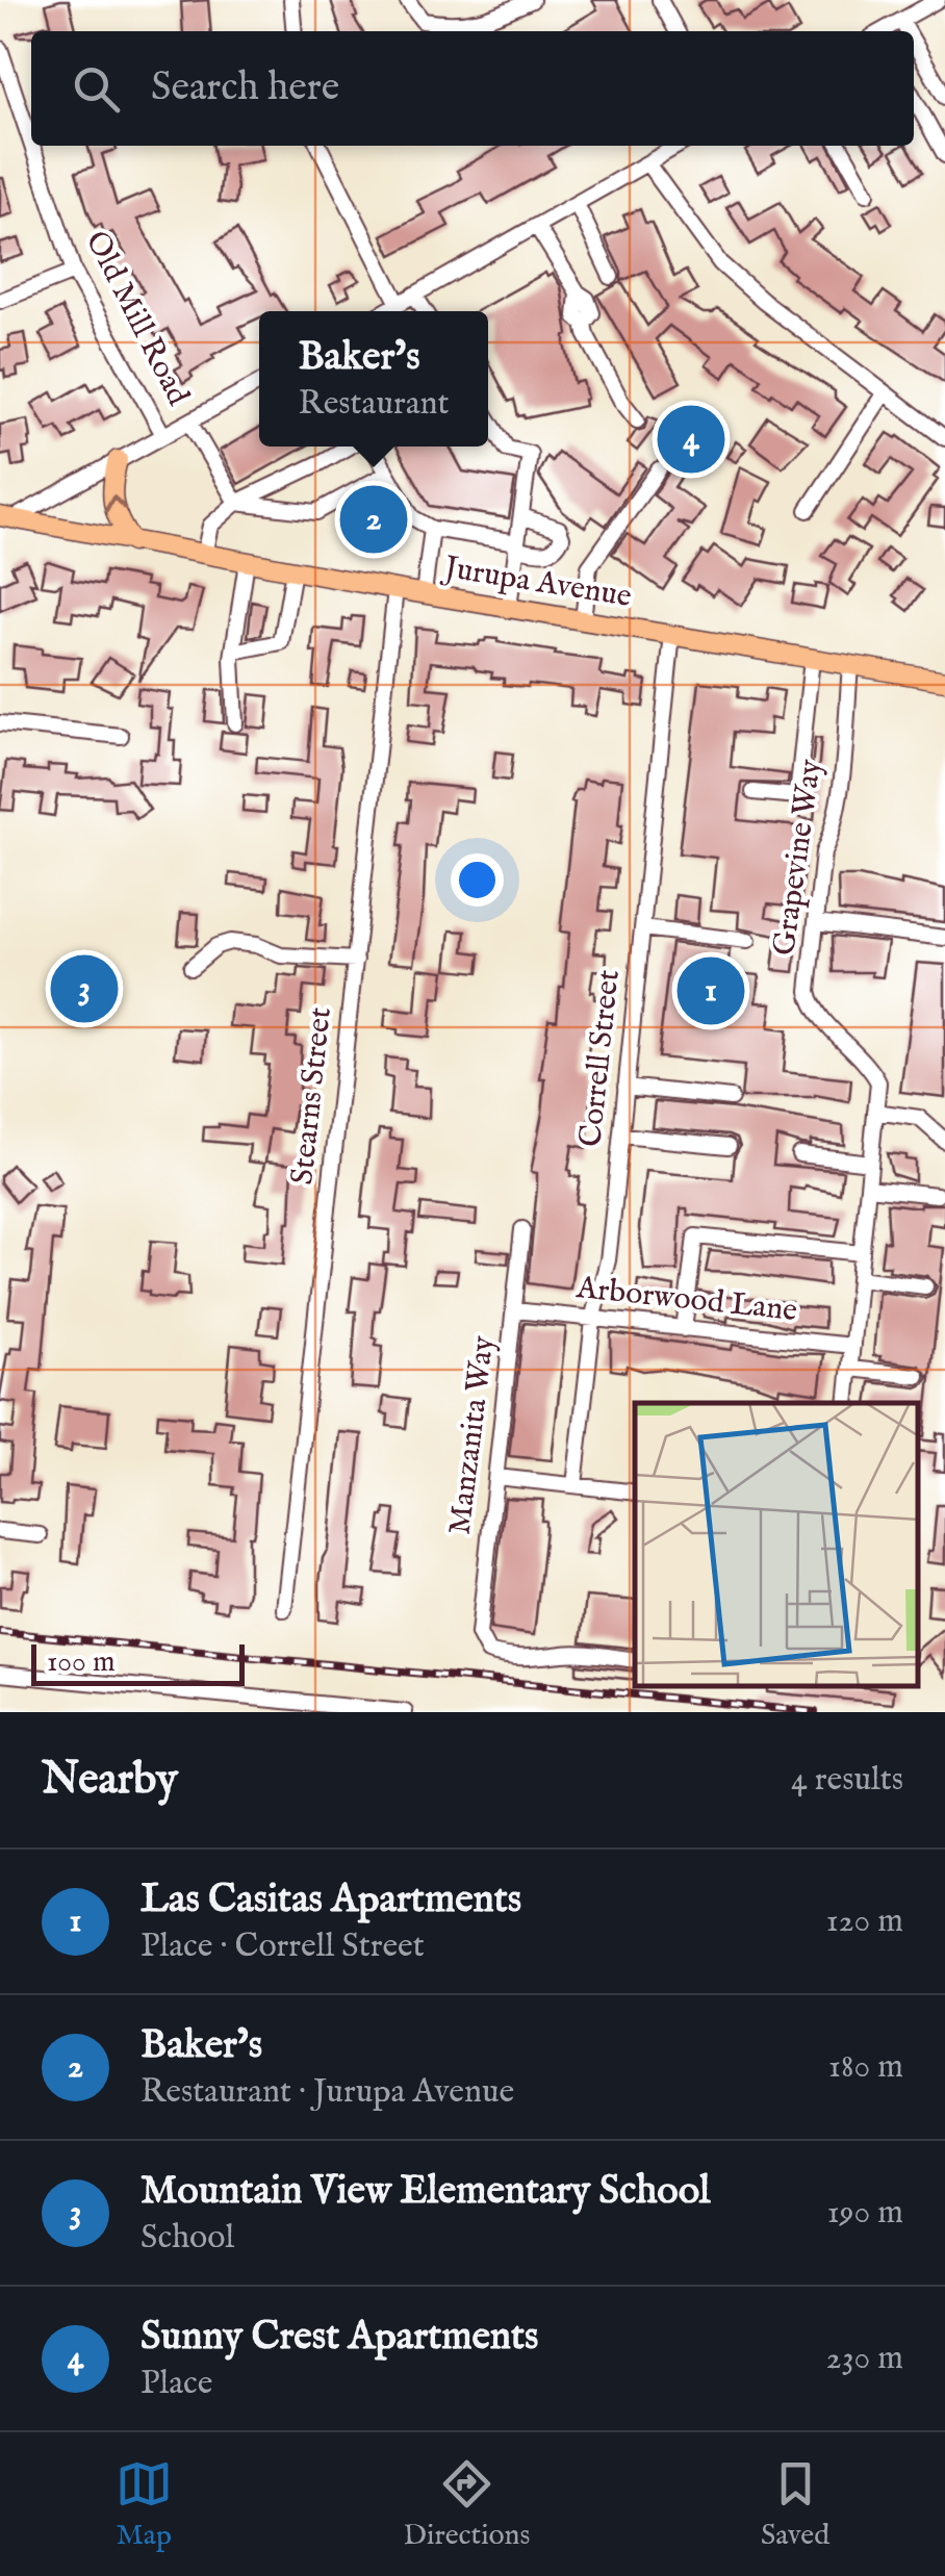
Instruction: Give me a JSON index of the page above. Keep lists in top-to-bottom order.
{
  "streets": {
    "main road": ["Jurupa Avenue"],
    "street": [
      "Old Mill Road",
      "Grapevine Way",
      "Correll Street",
      "Stearns Street",
      "Arborwood Lane",
      "Manzanita Way"
    ]
  },
  "crossings": [
    ["Jurupa Avenue", "Grapevine Way"],
    ["Jurupa Avenue", "Correll Street"],
    ["Jurupa Avenue", "Stearns Street"],
    ["Grapevine Way", "Arborwood Lane"],
    ["Correll Street", "Arborwood Lane"],
    ["Arborwood Lane", "Manzanita Way"]
  ],
  "scale_bar": "100 m",
  "page": {
    "search": "Search here",
    "popup": ["Baker’s", "Restaurant"],
    "pins": [
      "4",
      "2",
      "3",
      "1"
    ],
    "scale": "100 m",
    "heading": ["Nearby", "4 results"],
    "list": [
      {
        "mark": "1",
        "name": "Las Casitas Apartments",
        "note": "Place · Correll Street",
        "value": "120 m"
      },
      {
        "mark": "2",
        "name": "Baker’s",
        "note": "Restaurant · Jurupa Avenue",
        "value": "180 m"
      },
      {
        "mark": "3",
        "name": "Mountain View Elementary School",
        "note": "School",
        "value": "190 m"
      },
      {
        "mark": "4",
        "name": "Sunny Crest Apartments",
        "note": "Place",
        "value": "230 m"
      }
    ],
    "nav": ["Map", "Directions", "Saved"]
  }
}
